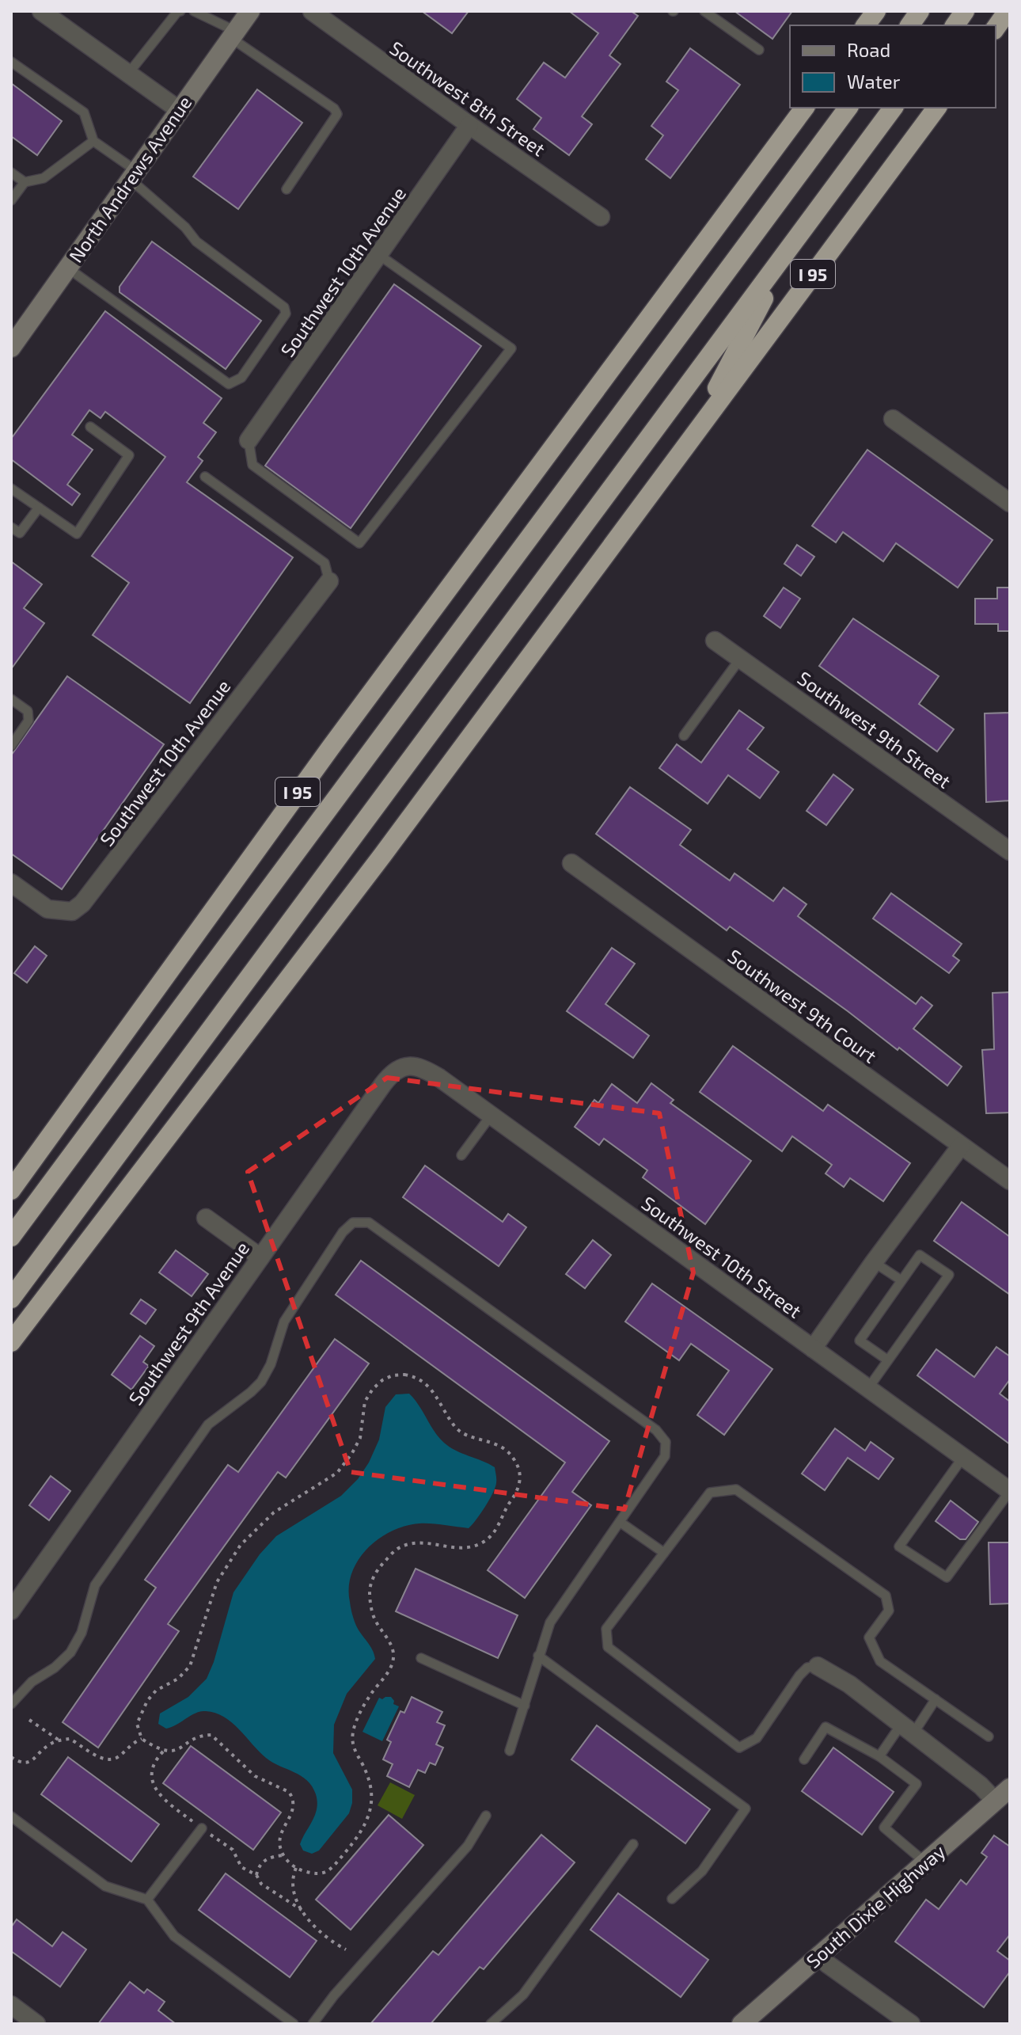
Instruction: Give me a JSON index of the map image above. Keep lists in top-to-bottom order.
{
  "streets": {
    "highway": ["I 95"],
    "main road": ["North Andrews Avenue", "South Dixie Highway"],
    "street": [
      "Southwest 8th Street",
      "Southwest 10th Avenue",
      "Southwest 9th Street",
      "Southwest 9th Court",
      "Southwest 10th Street",
      "Southwest 9th Avenue"
    ]
  },
  "crossings": [
    ["Southwest 8th Street", "Southwest 10th Avenue"],
    ["Southwest 10th Street", "Southwest 9th Avenue"]
  ],
  "legend": ["Road", "Water"]
}
